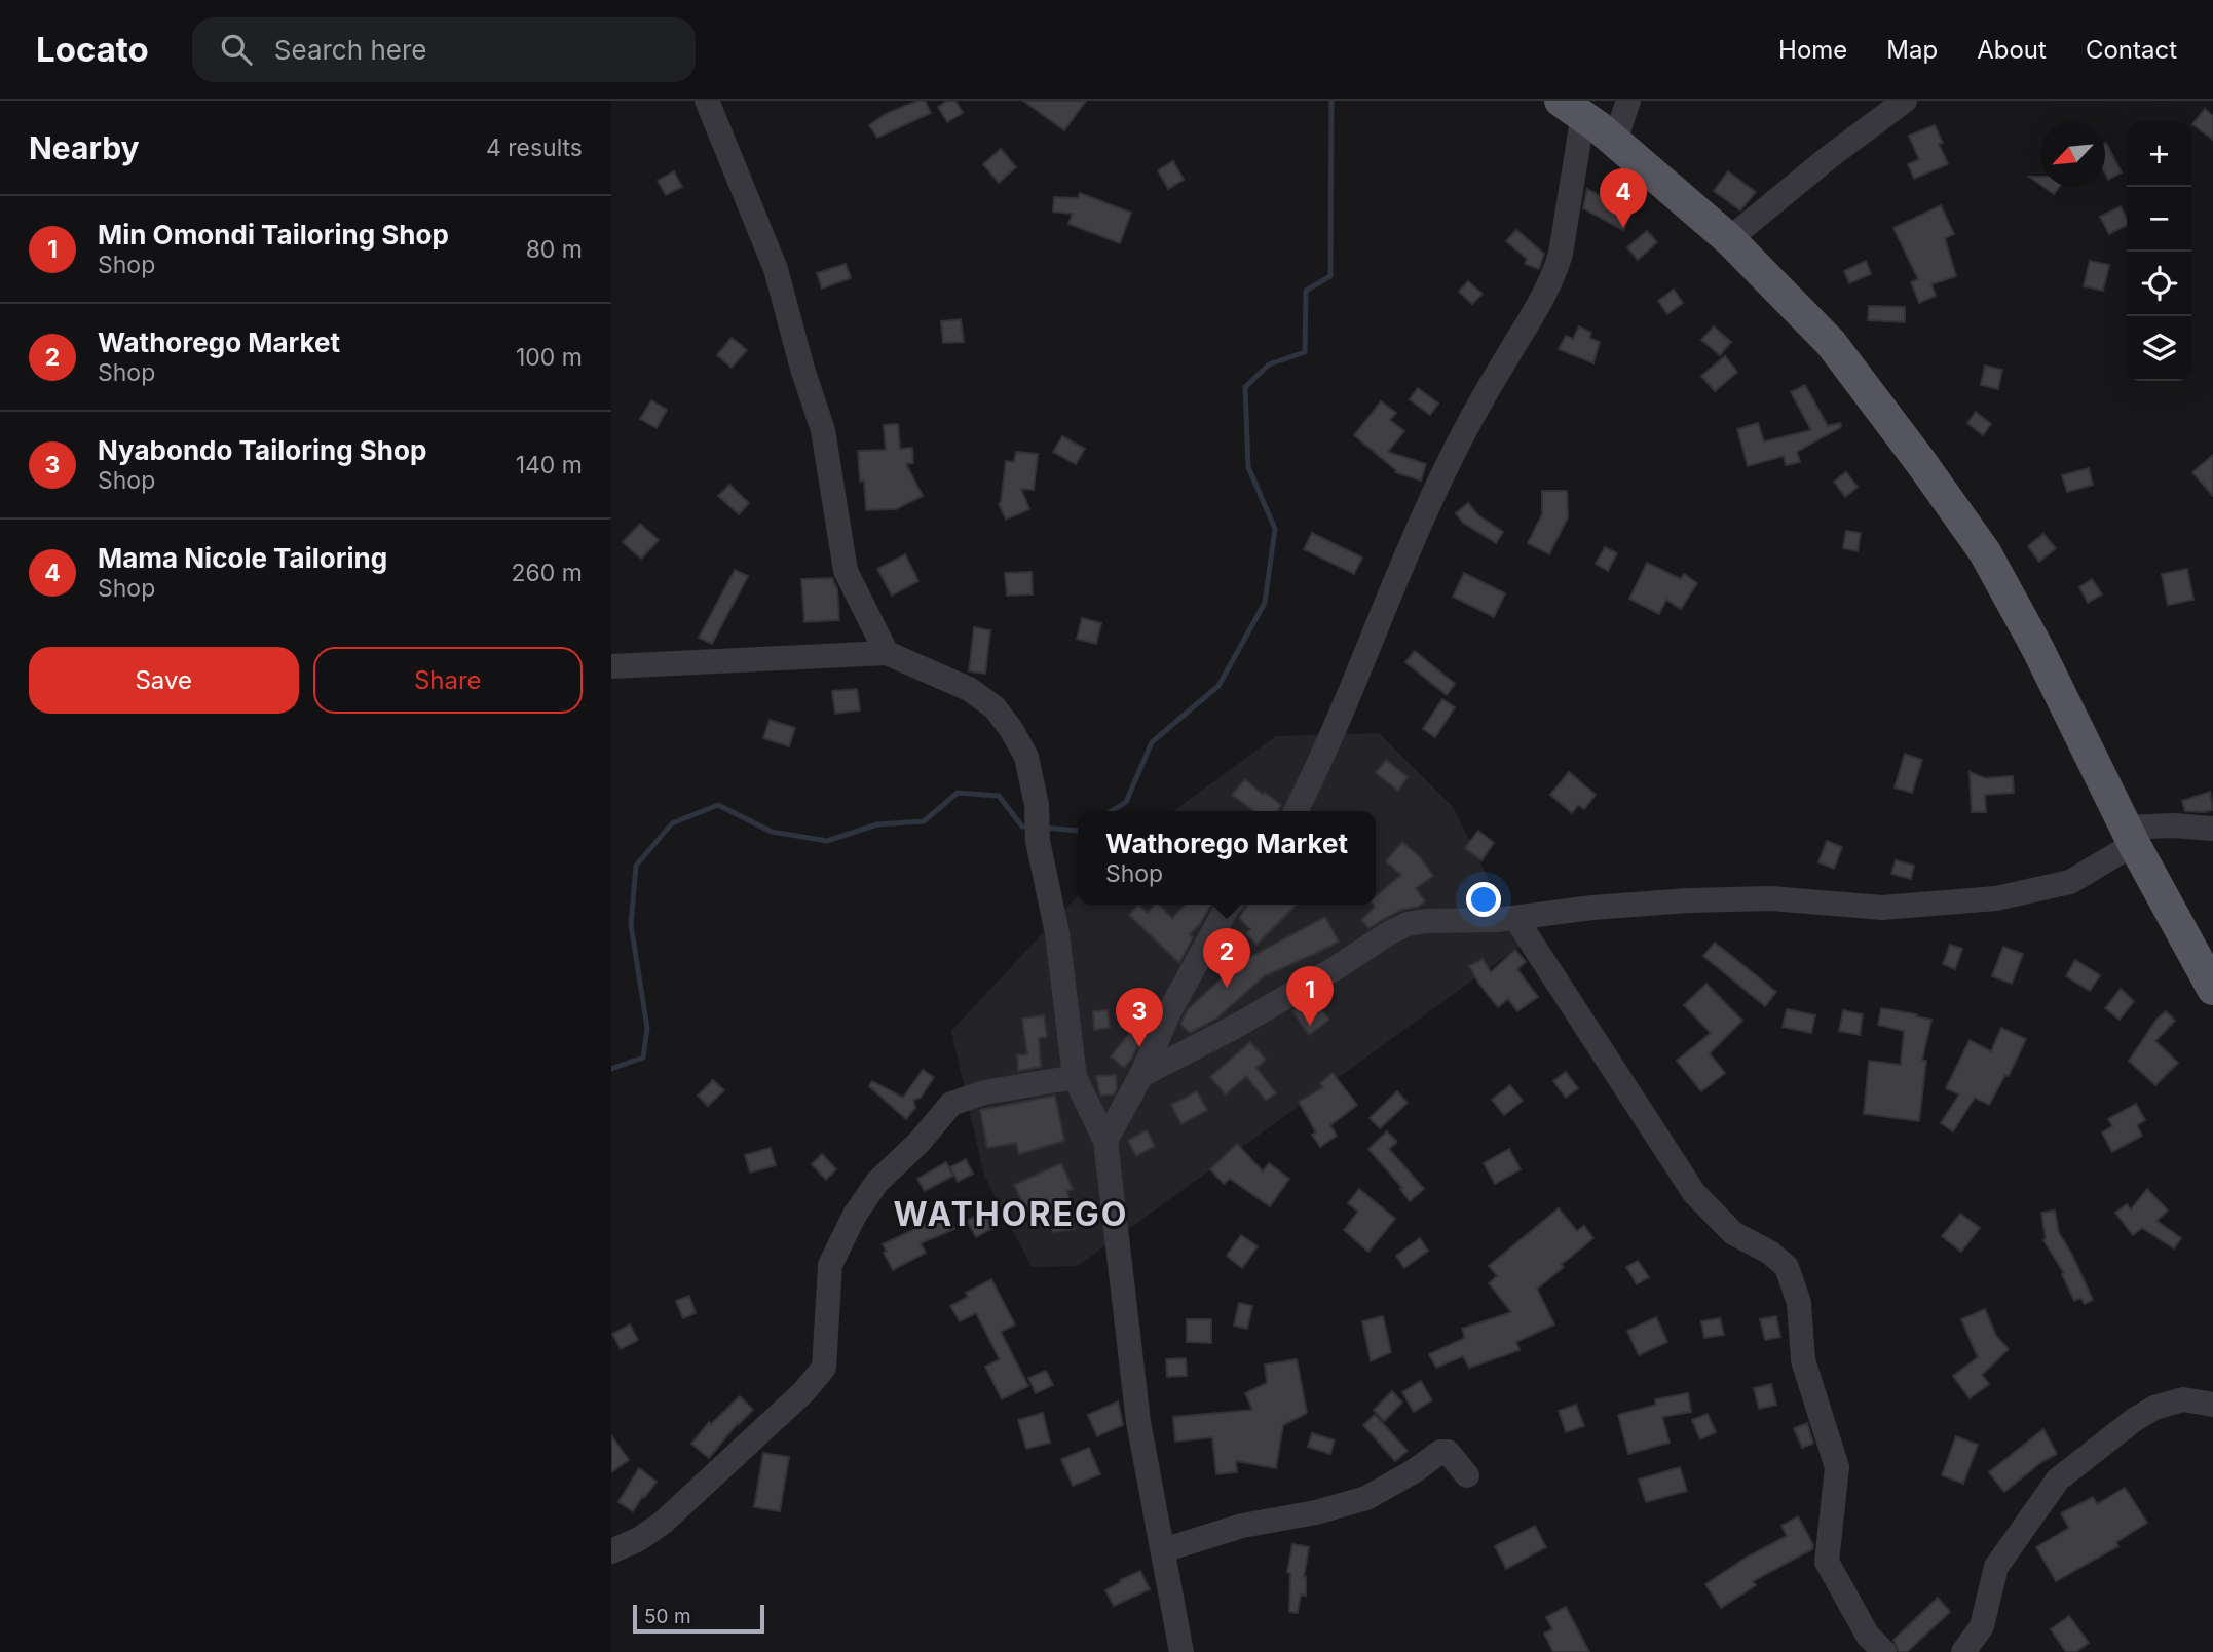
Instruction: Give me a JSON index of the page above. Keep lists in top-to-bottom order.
{
  "districts": ["WATHOREGO"],
  "scale_bar": "50 m",
  "north": "bottom left",
  "page": {
    "header": "Locato",
    "search": "Search here",
    "nav": [
      "Home",
      "Map",
      "About",
      "Contact"
    ],
    "heading": ["Nearby", "4 results"],
    "map_buttons": ["+", "−"],
    "pins": [
      "4",
      "2",
      "1",
      "3"
    ],
    "list": [
      {
        "mark": "1",
        "name": "Min Omondi Tailoring Shop",
        "note": "Shop",
        "value": "80 m"
      },
      {
        "mark": "2",
        "name": "Wathorego Market",
        "note": "Shop",
        "value": "100 m"
      },
      {
        "mark": "3",
        "name": "Nyabondo Tailoring Shop",
        "note": "Shop",
        "value": "140 m"
      },
      {
        "mark": "4",
        "name": "Mama Nicole Tailoring",
        "note": "Shop",
        "value": "260 m"
      }
    ],
    "buttons": ["Save", "Share"],
    "popup": ["Wathorego Market", "Shop"],
    "scale": "50 m"
  }
}
